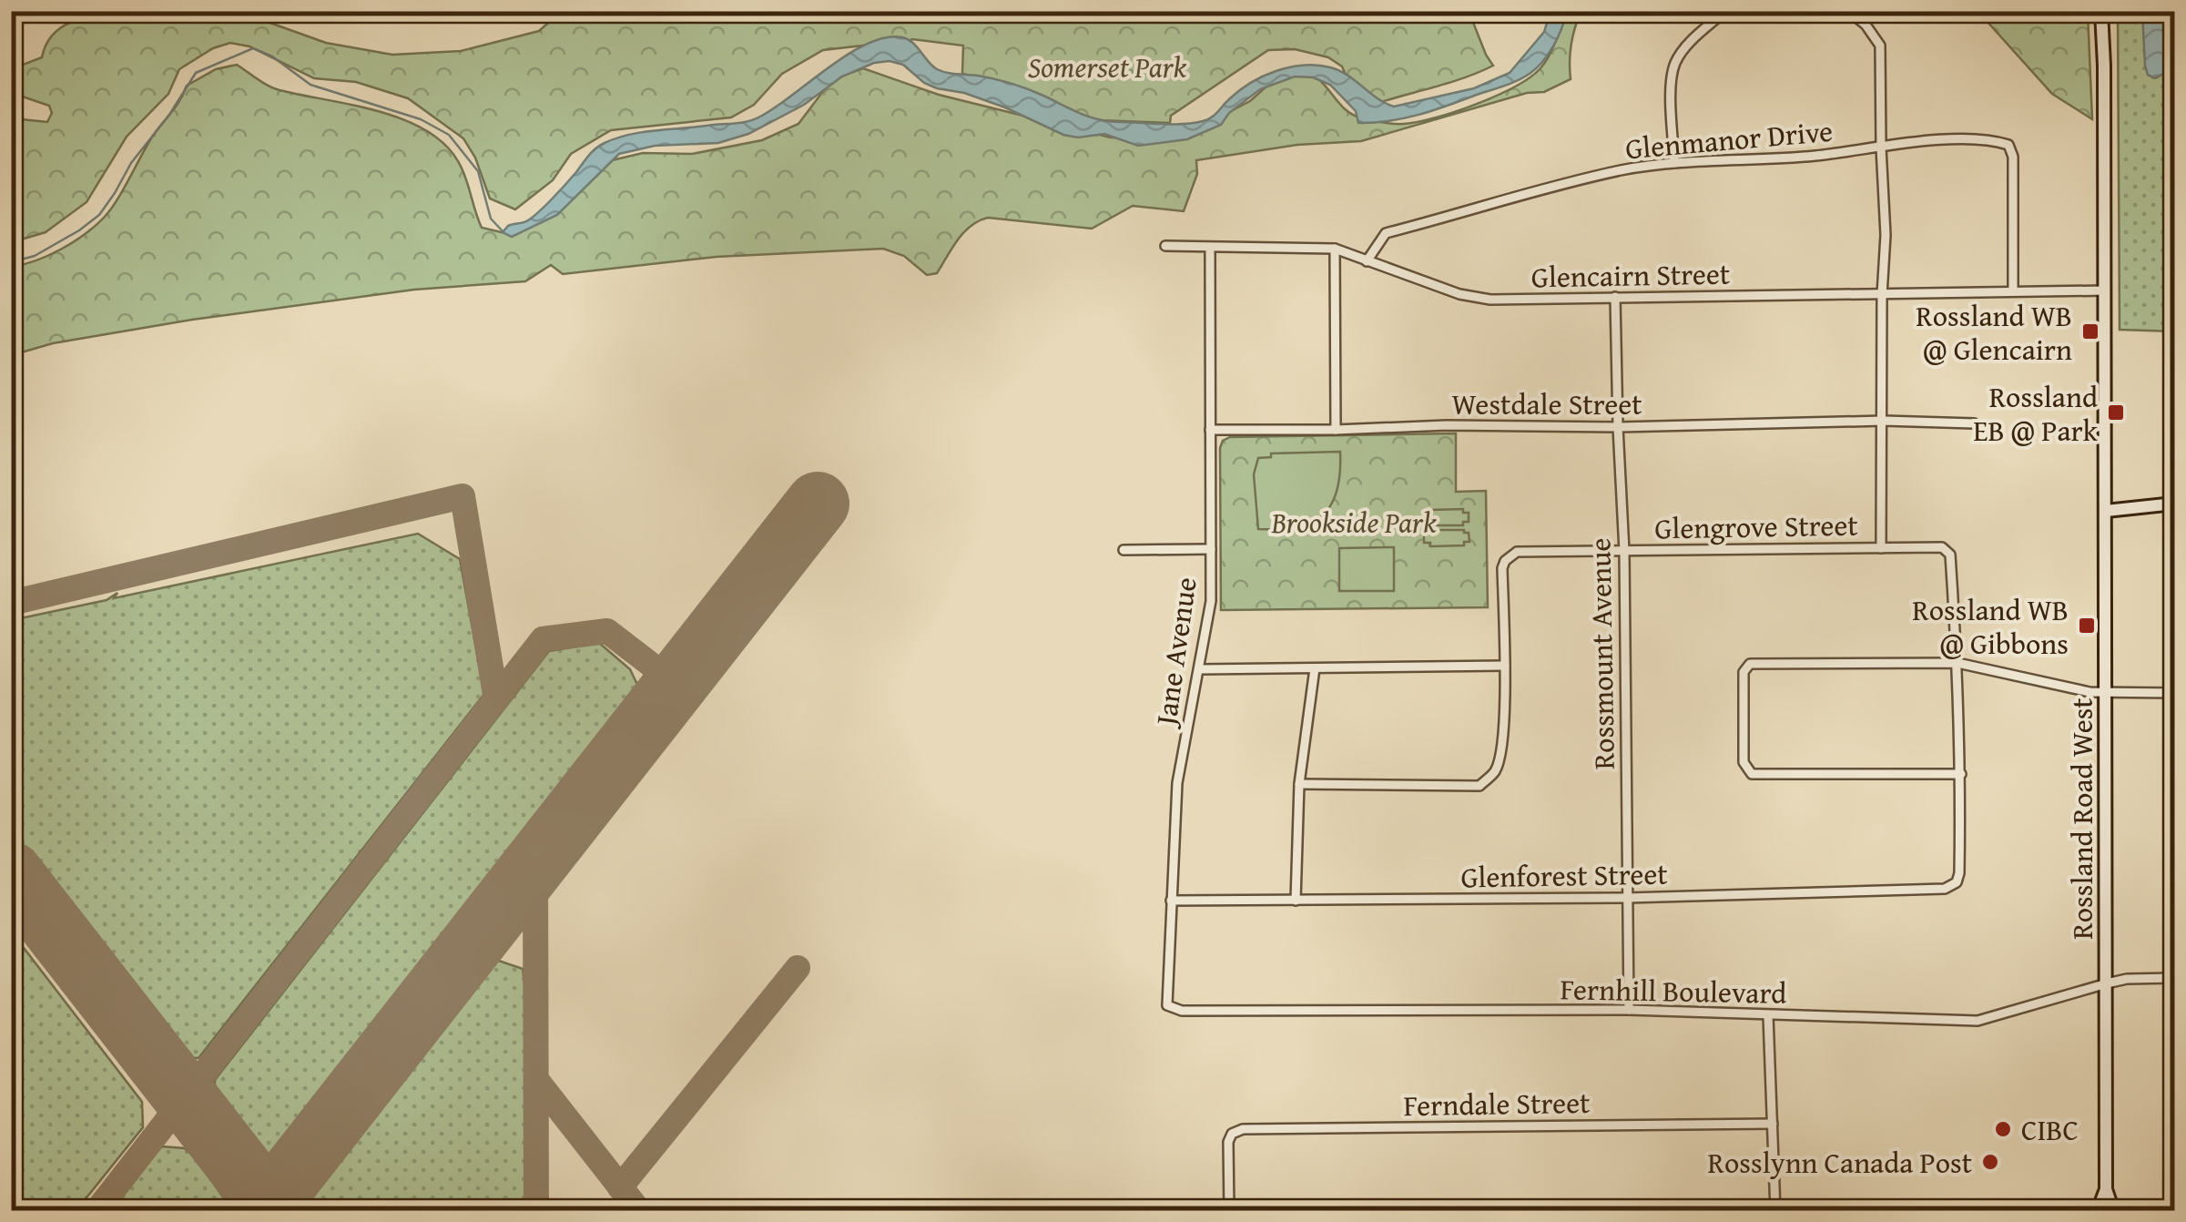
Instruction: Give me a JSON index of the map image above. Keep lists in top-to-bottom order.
{
  "streets": {
    "main road": ["Rossland Road West"],
    "street": [
      "Glenmanor Drive",
      "Glencairn Street",
      "Westdale Street",
      "Glengrove Street",
      "Jane Avenue",
      "Rossmount Avenue",
      "Glenforest Street",
      "Fernhill Boulevard",
      "Ferndale Street"
    ]
  },
  "crossings": [
    ["Glenmanor Drive", "Glencairn Street"],
    ["Glencairn Street", "Jane Avenue"],
    ["Glencairn Street", "Rossmount Avenue"],
    ["Glencairn Street", "Rossland Road West"],
    ["Westdale Street", "Jane Avenue"],
    ["Westdale Street", "Rossmount Avenue"],
    ["Glengrove Street", "Rossmount Avenue"],
    ["Jane Avenue", "Glenforest Street"],
    ["Jane Avenue", "Fernhill Boulevard"],
    ["Rossmount Avenue", "Glenforest Street"],
    ["Rossmount Avenue", "Fernhill Boulevard"],
    ["Rossland Road West", "Fernhill Boulevard"]
  ],
  "parks": ["Somerset Park", "Brookside Park"],
  "places": {
    "transit": ["Rossland WB @ Glencairn", "Rossland EB @ Park", "Rossland WB @ Gibbons"],
    "other": ["CIBC", "Rosslynn Canada Post"]
  }
}
